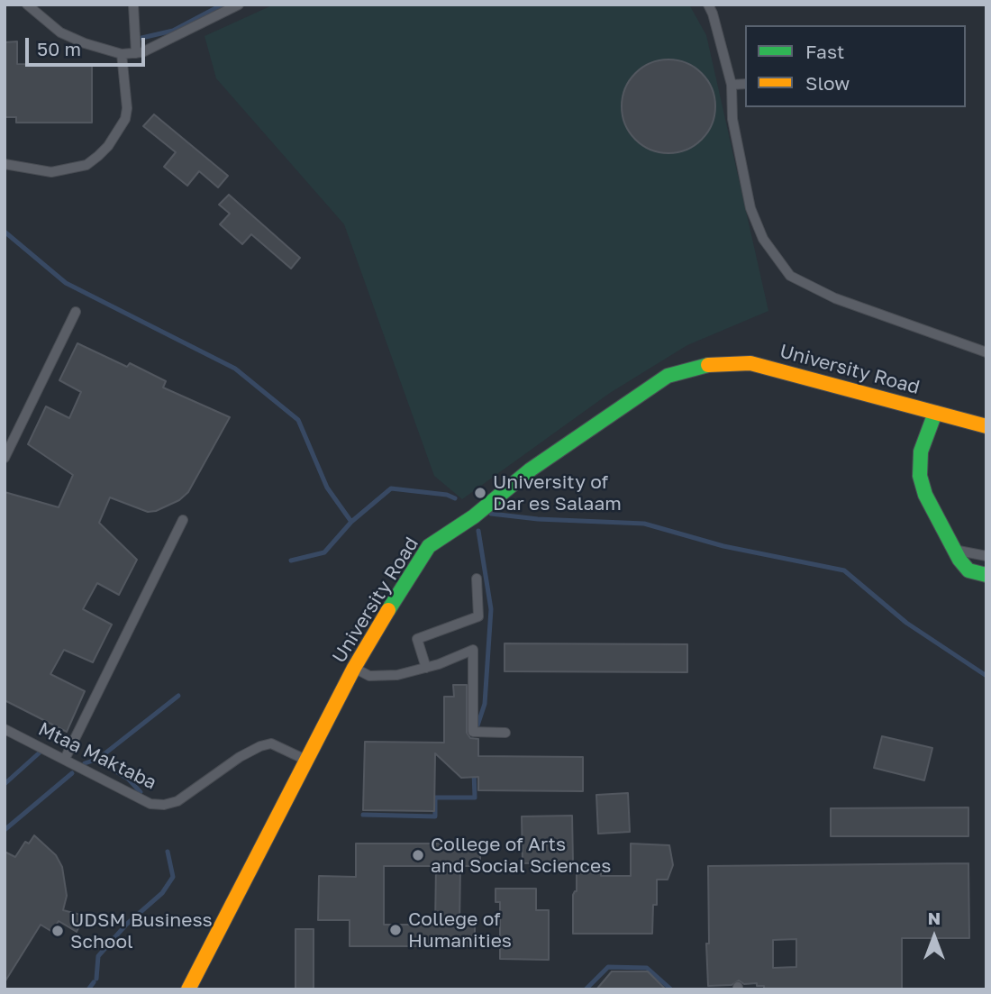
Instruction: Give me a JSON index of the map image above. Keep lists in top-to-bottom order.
{
  "streets": {
    "street": ["University Road"],
    "lane": ["Mtaa Maktaba"]
  },
  "crossings": [
    ["University Road", "Mtaa Maktaba"]
  ],
  "places": [
    "University of Dar es Salaam",
    "College of Arts and Social Sciences",
    "College of Humanities",
    "UDSM Business School"
  ],
  "legend": ["Fast", "Slow"],
  "scale_bar": "50 m",
  "north": "top"
}
